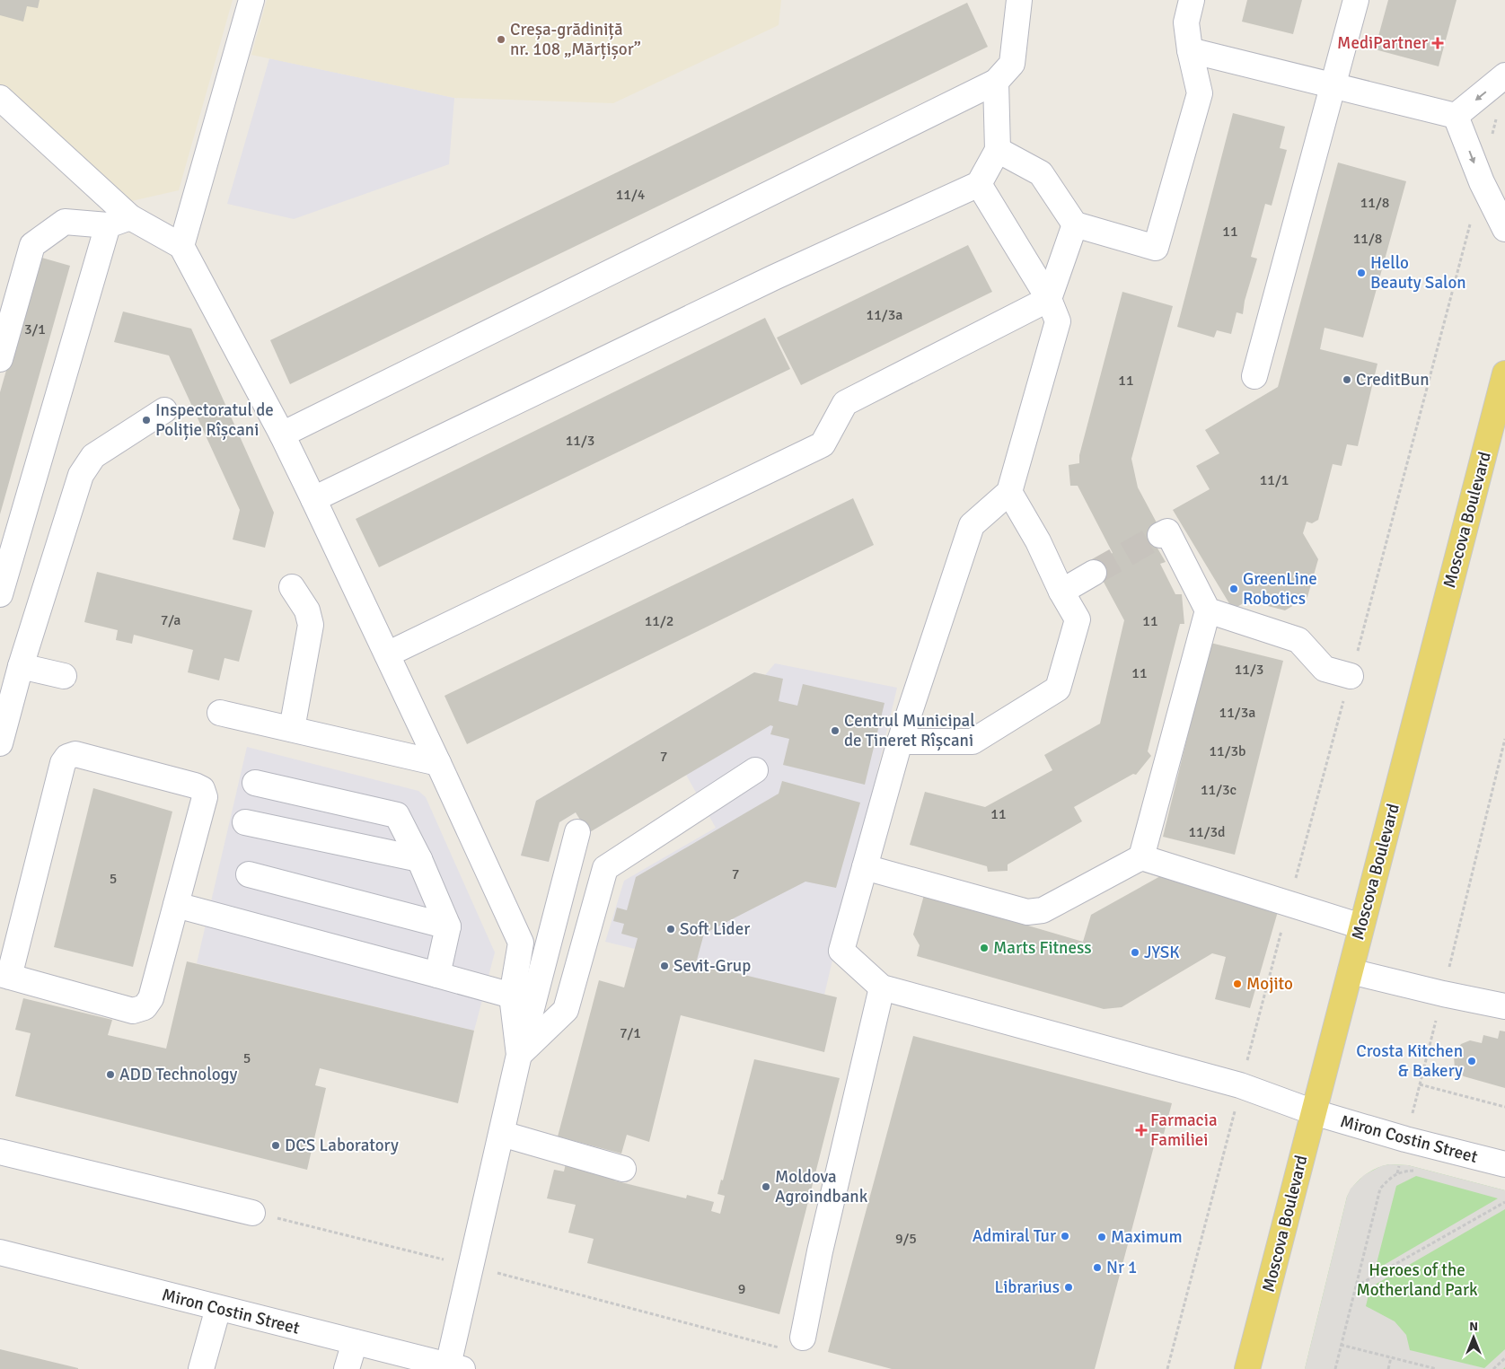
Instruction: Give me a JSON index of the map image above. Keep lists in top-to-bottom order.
{
  "streets": {
    "main road": ["Moscova Boulevard"],
    "street": ["Miron Costin Street"]
  },
  "crossings": [
    ["Moscova Boulevard", "Miron Costin Street"]
  ],
  "parks": ["Heroes of the Motherland Park"],
  "places": {
    "other": [
      "Creșa-grădiniță nr. 108 „Mărțișor”",
      "Hello Beauty Salon",
      "CreditBun",
      "Inspectoratul de Poliție Rîșcani",
      "GreenLine Robotics",
      "Centrul Municipal de Tineret Rîșcani",
      "Soft Lider",
      "Marts Fitness",
      "JYSK",
      "Sevit-Grup",
      "Mojito",
      "Crosta Kitchen & Bakery",
      "ADD Technology",
      "DCS Laboratory",
      "Moldova Agroindbank",
      "Admiral Tur",
      "Maximum",
      "Nr 1",
      "Librarius"
    ],
    "health": ["MediPartner", "Farmacia Familiei"]
  },
  "house_numbers": [
    "11/4",
    "11/8",
    "11",
    "11/8",
    "11/3a",
    "3/1",
    "11",
    "11/3",
    "11/1",
    "7/a",
    "11/2",
    "11",
    "11/3",
    "11",
    "11/3a",
    "11/3b",
    "7",
    "11/3c",
    "11",
    "11/3d",
    "7",
    "5",
    "7/1",
    "5",
    "9/5",
    "9"
  ],
  "north": "top"
}
